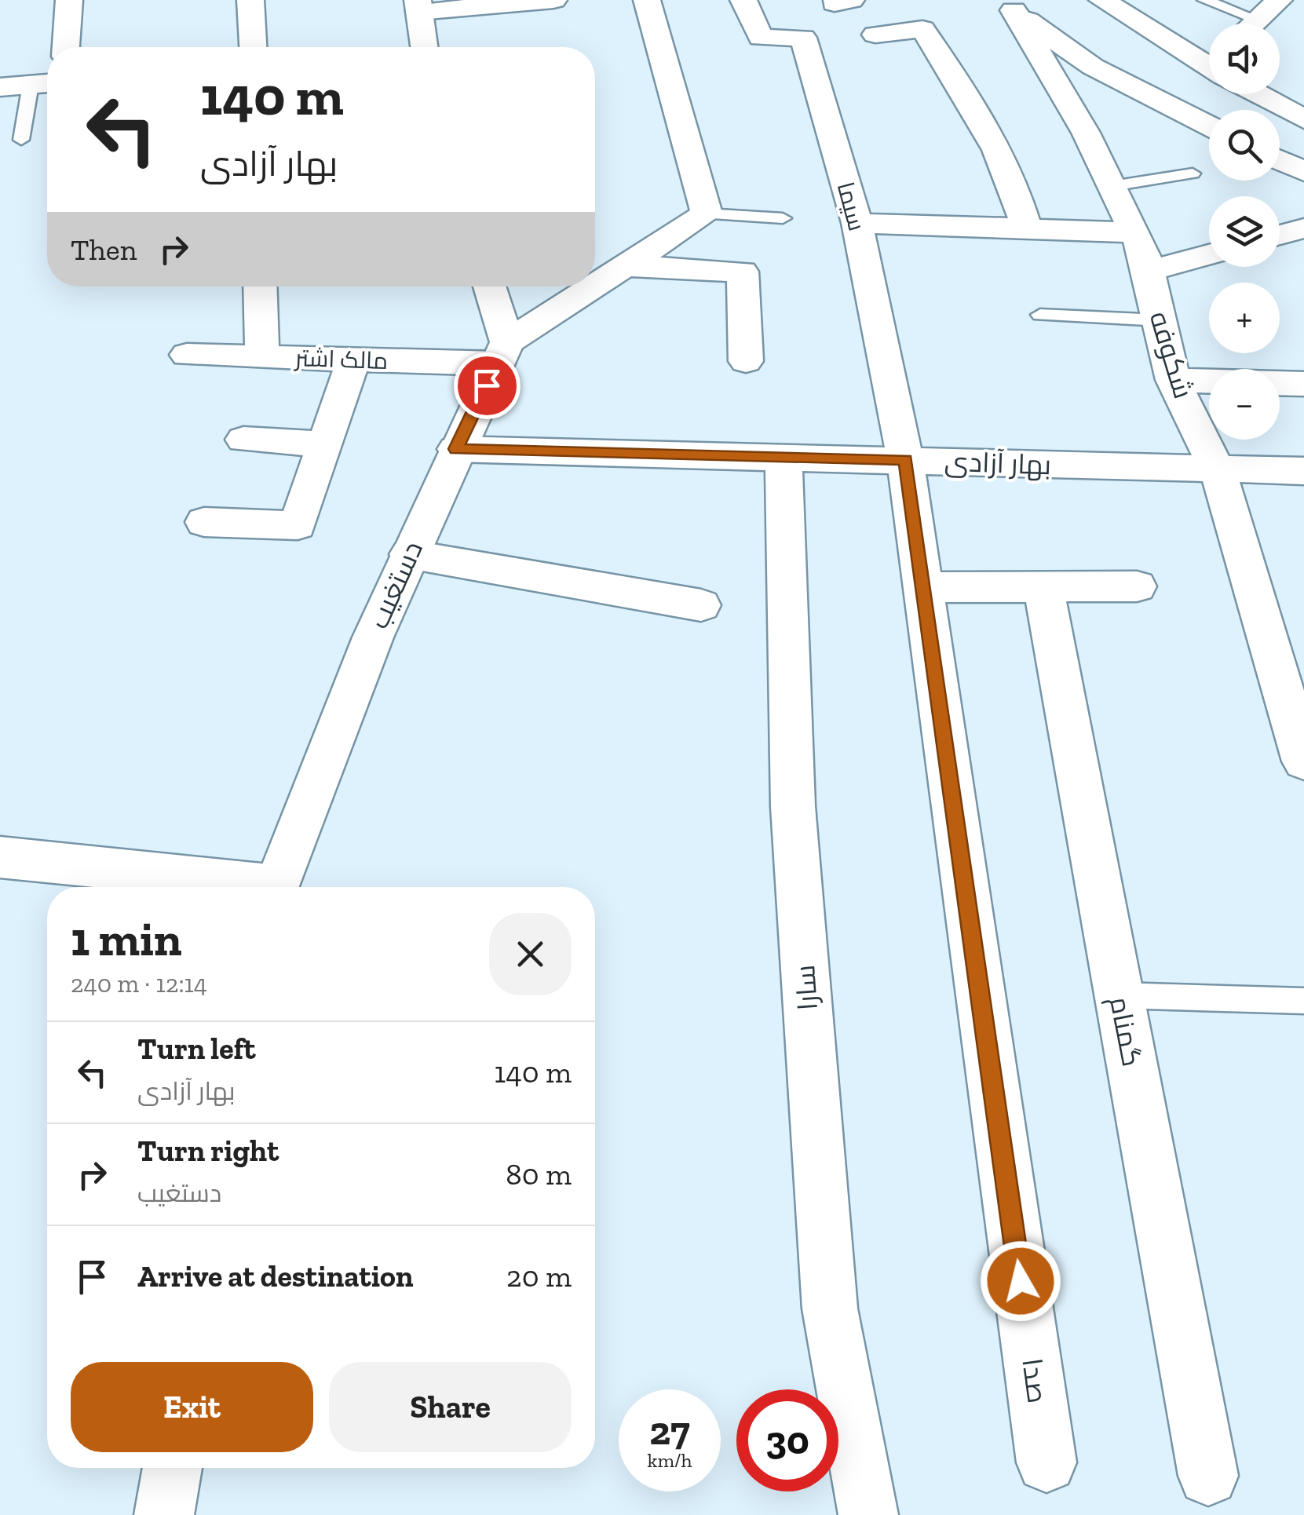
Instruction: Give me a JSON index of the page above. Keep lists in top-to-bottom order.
{
  "streets": {
    "street": [
      "سیما",
      "شکوفه",
      "مالک اشتر",
      "بهار آزادی",
      "دستغیب",
      "سارا",
      "گمنام",
      "صدا"
    ]
  },
  "crossings": [
    ["سیما", "بهار آزادی"],
    ["سیما", "صدا"],
    ["شکوفه", "بهار آزادی"],
    ["مالک اشتر", "دستغیب"],
    ["بهار آزادی", "دستغیب"],
    ["بهار آزادی", "سارا"],
    ["بهار آزادی", "صدا"]
  ],
  "page": {
    "map_buttons": ["+", "−"],
    "turn": ["140 m", "بهار آزادی"],
    "then": "Then",
    "heading": ["1 min", "240 m · 12:14"],
    "list": [
      {
        "name": "Turn left",
        "note": "بهار آزادی",
        "value": "140 m"
      },
      {
        "name": "Turn right",
        "note": "دستغیب",
        "value": "80 m"
      },
      {
        "name": "Arrive at destination",
        "value": "20 m"
      }
    ],
    "buttons": ["Exit", "Share"],
    "speed": "27 km/h",
    "limit": "30"
  }
}
